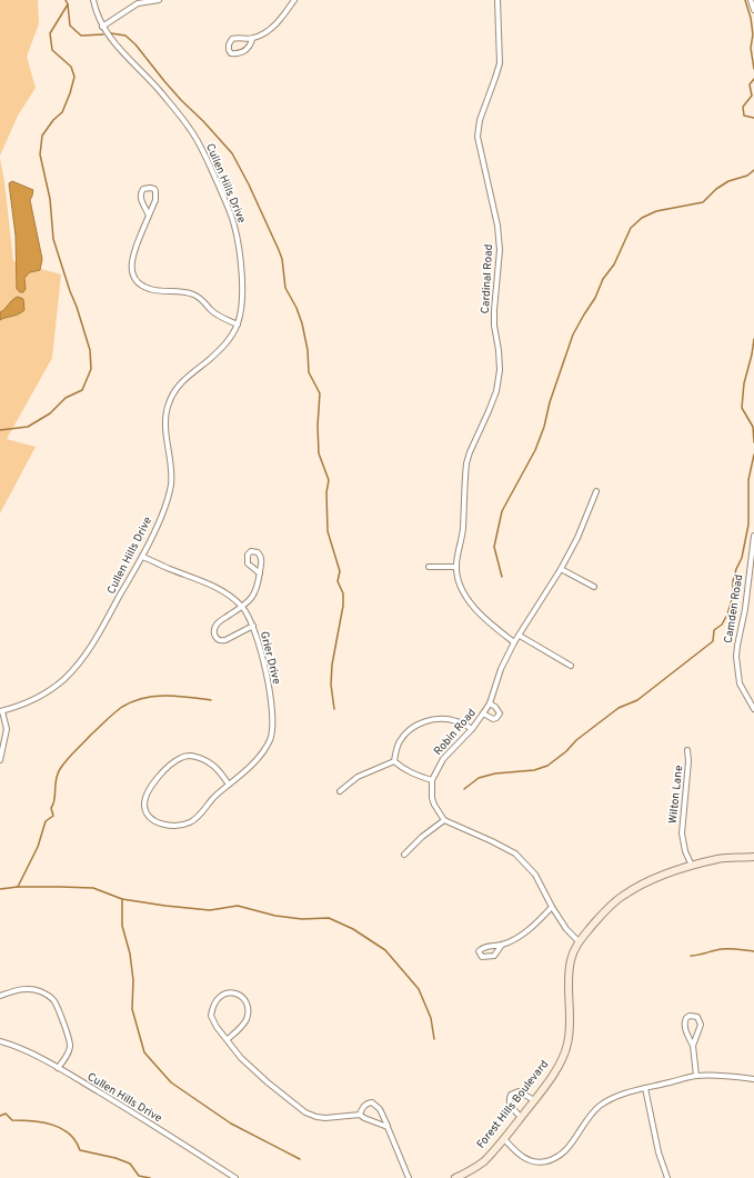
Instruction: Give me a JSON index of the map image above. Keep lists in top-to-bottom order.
{
  "streets": {
    "main road": ["Forest Hills Boulevard"],
    "street": [
      "Cullen Hills Drive",
      "Cardinal Road",
      "Camden Road",
      "Grier Drive",
      "Robin Road",
      "Wilton Lane"
    ]
  },
  "crossings": [
    ["Cullen Hills Drive", "Grier Drive"],
    ["Cardinal Road", "Robin Road"],
    ["Wilton Lane", "Forest Hills Boulevard"]
  ]
}
